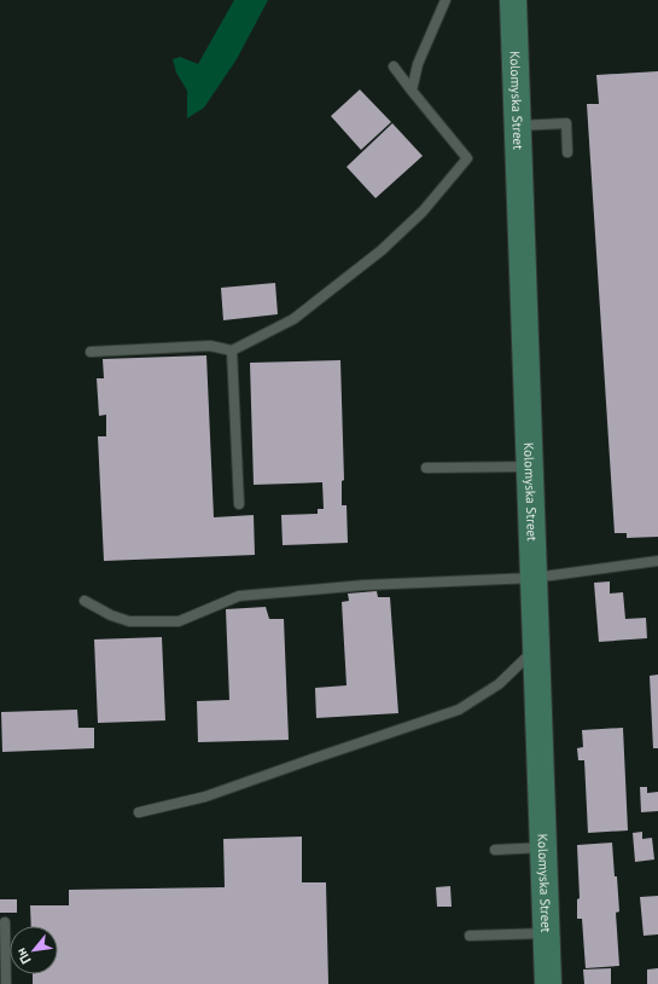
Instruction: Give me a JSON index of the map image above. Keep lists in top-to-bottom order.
{
  "streets": {
    "street": ["Kolomyska Street"]
  },
  "north": "bottom left"
}
